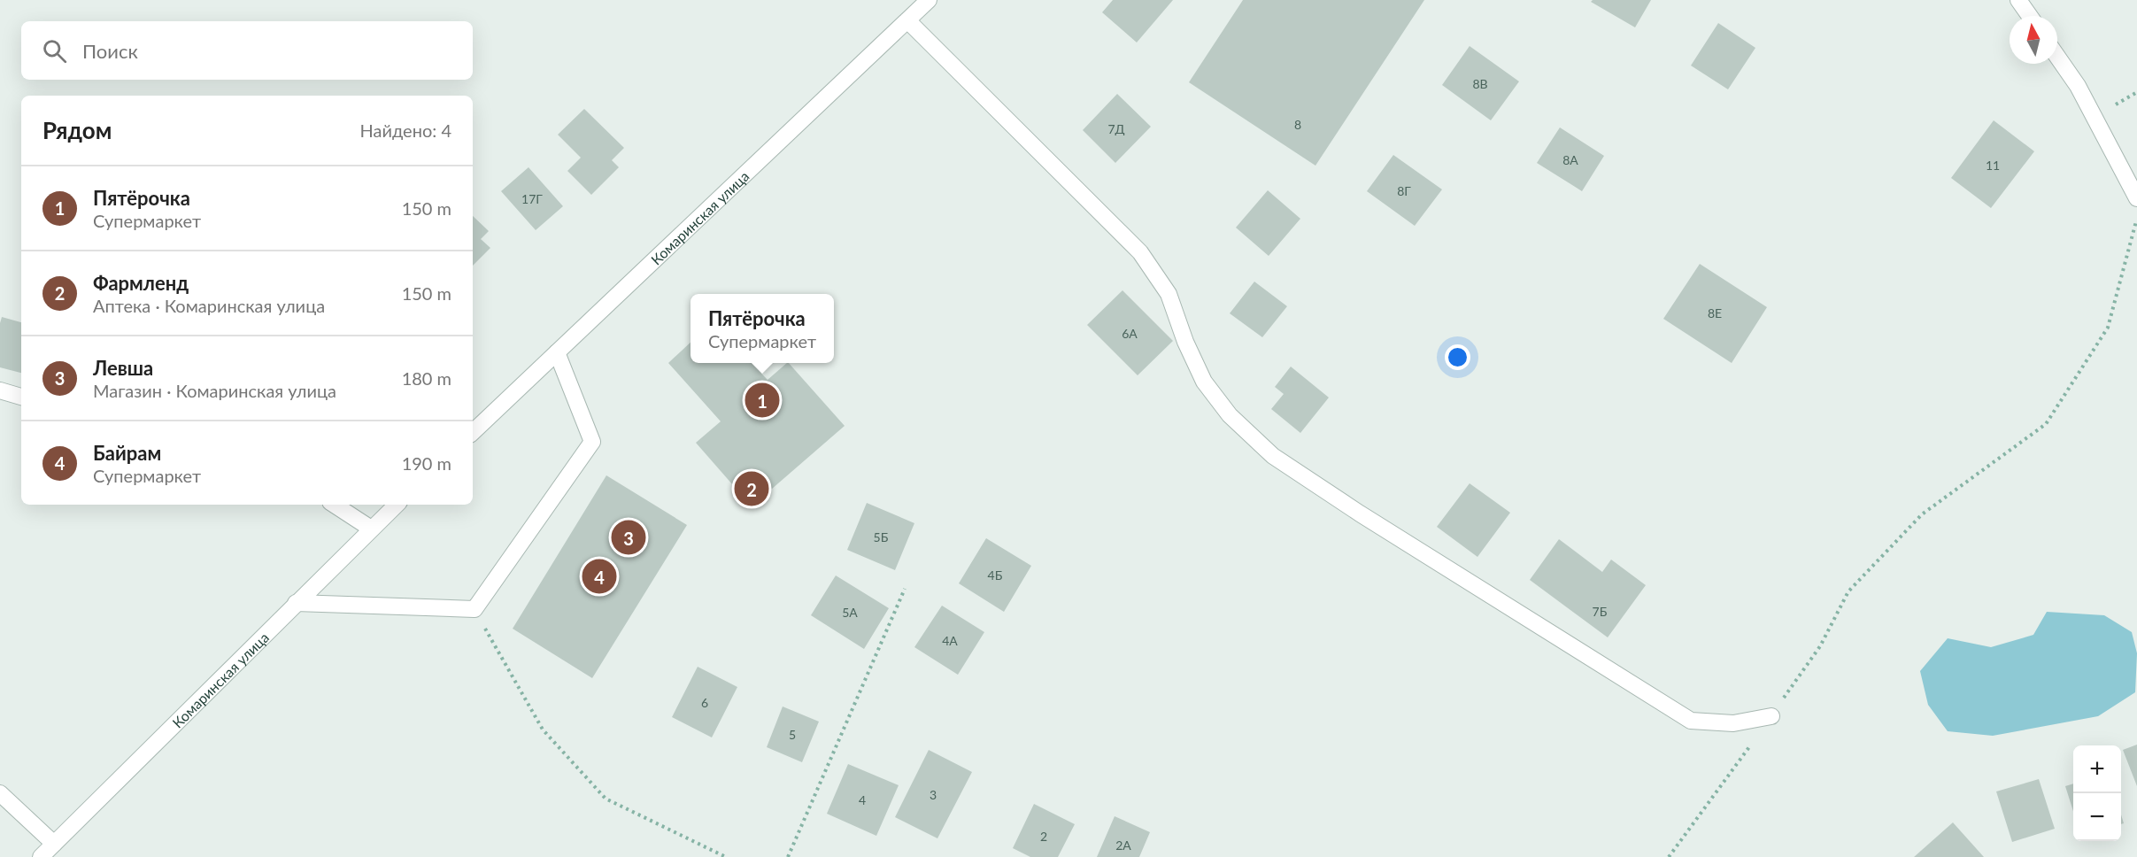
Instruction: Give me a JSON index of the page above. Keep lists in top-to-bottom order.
{
  "streets": {
    "street": ["Комаринская улица"]
  },
  "house_numbers": [
    "8В",
    "8",
    "7Д",
    "8А",
    "11",
    "8Г",
    "17Г",
    "8Е",
    "6А",
    "5Б",
    "4Б",
    "7Б",
    "5А",
    "4А",
    "6",
    "5",
    "3",
    "4",
    "2",
    "2А"
  ],
  "north": "top",
  "page": {
    "search": "Поиск",
    "heading": ["Рядом", "Найдено: 4"],
    "list": [
      {
        "mark": "1",
        "name": "Пятёрочка",
        "note": "Супермаркет",
        "value": "150 m"
      },
      {
        "mark": "2",
        "name": "Фармленд",
        "note": "Аптека · Комаринская улица",
        "value": "150 m"
      },
      {
        "mark": "3",
        "name": "Левша",
        "note": "Магазин · Комаринская улица",
        "value": "180 m"
      },
      {
        "mark": "4",
        "name": "Байрам",
        "note": "Супермаркет",
        "value": "190 m"
      }
    ],
    "popup": ["Пятёрочка", "Супермаркет"],
    "pins": [
      "1",
      "2",
      "3",
      "4"
    ],
    "map_buttons": ["+", "−"]
  }
}
